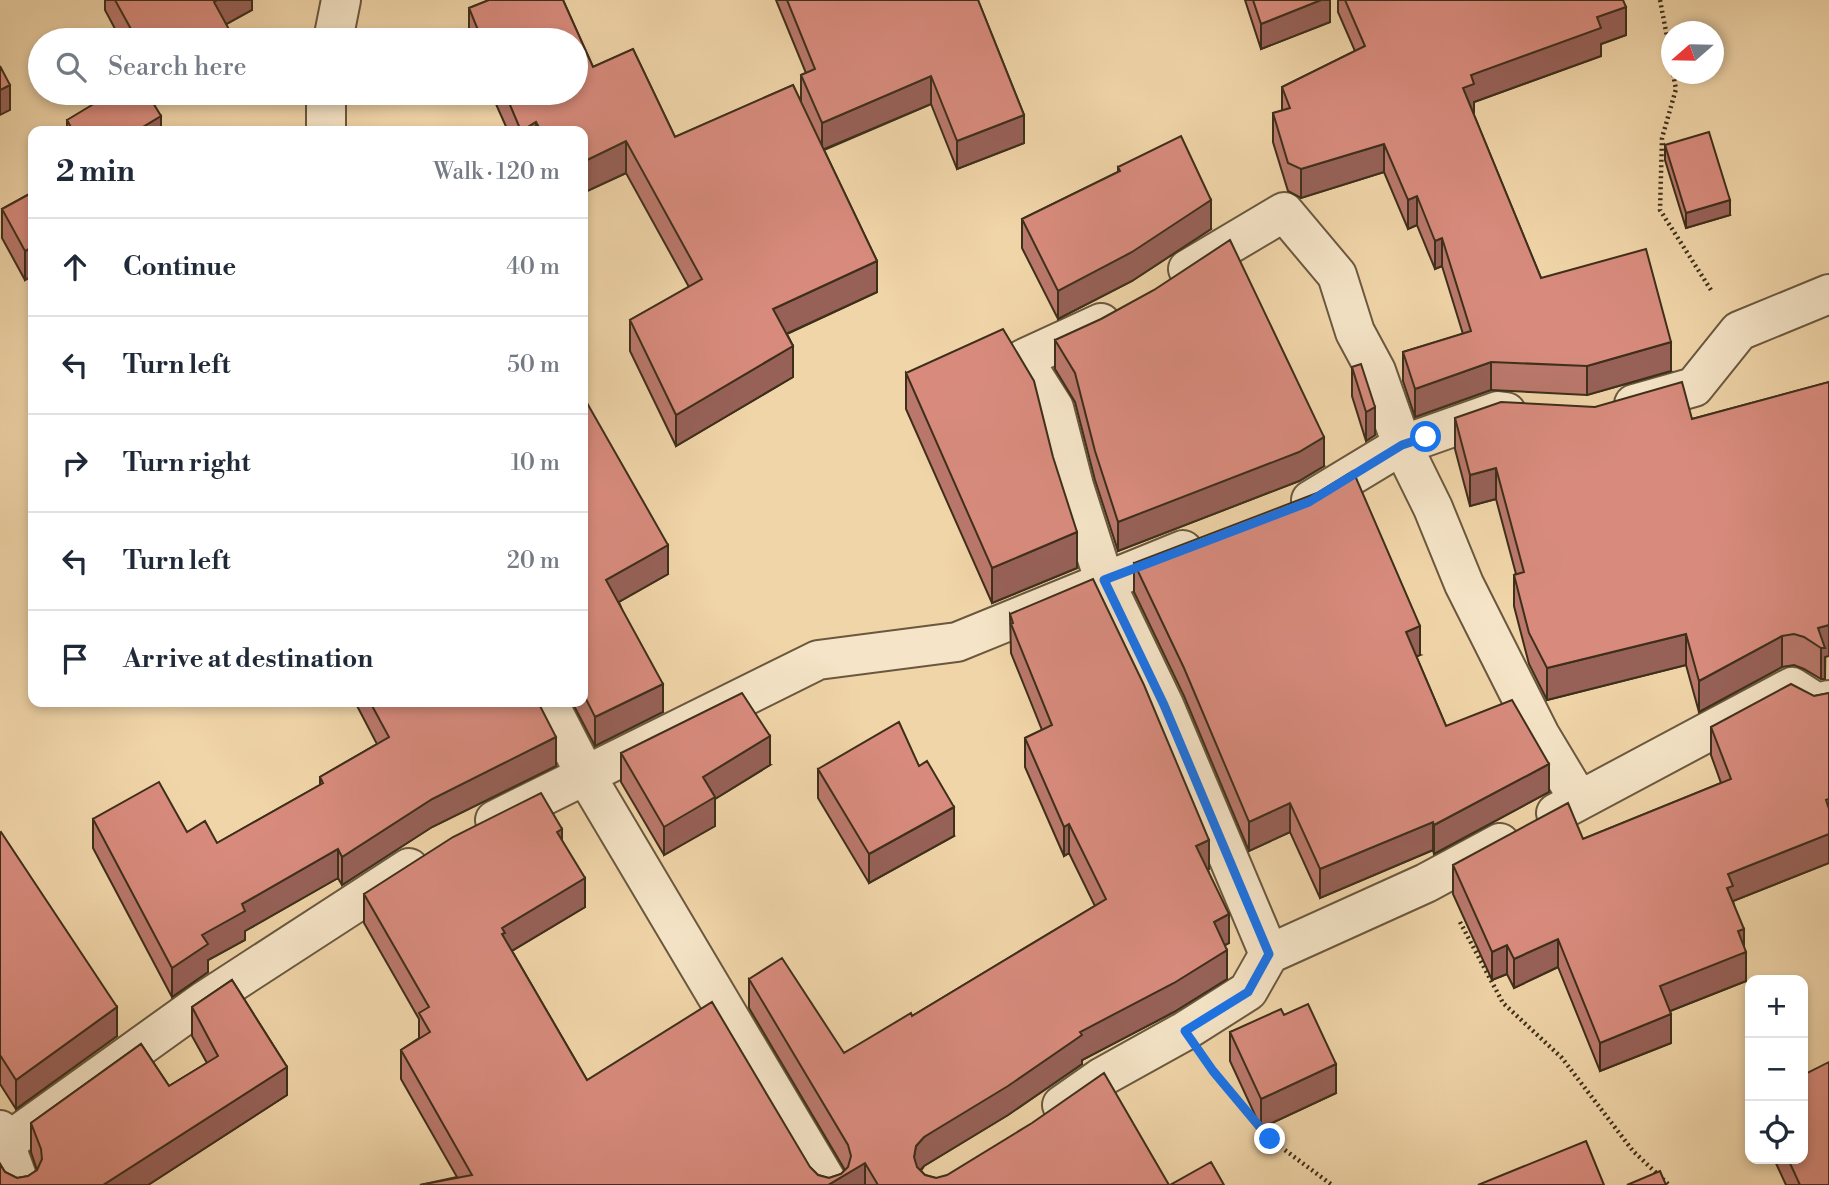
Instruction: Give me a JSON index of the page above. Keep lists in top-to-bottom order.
{
  "north": "left",
  "page": {
    "search": "Search here",
    "heading": ["2 min", "Walk · 120 m"],
    "list": [
      ["Continue", "40 m"],
      ["Turn left", "50 m"],
      ["Turn right", "10 m"],
      ["Turn left", "20 m"],
      "Arrive at destination"
    ],
    "map_buttons": ["+", "−"]
  }
}
